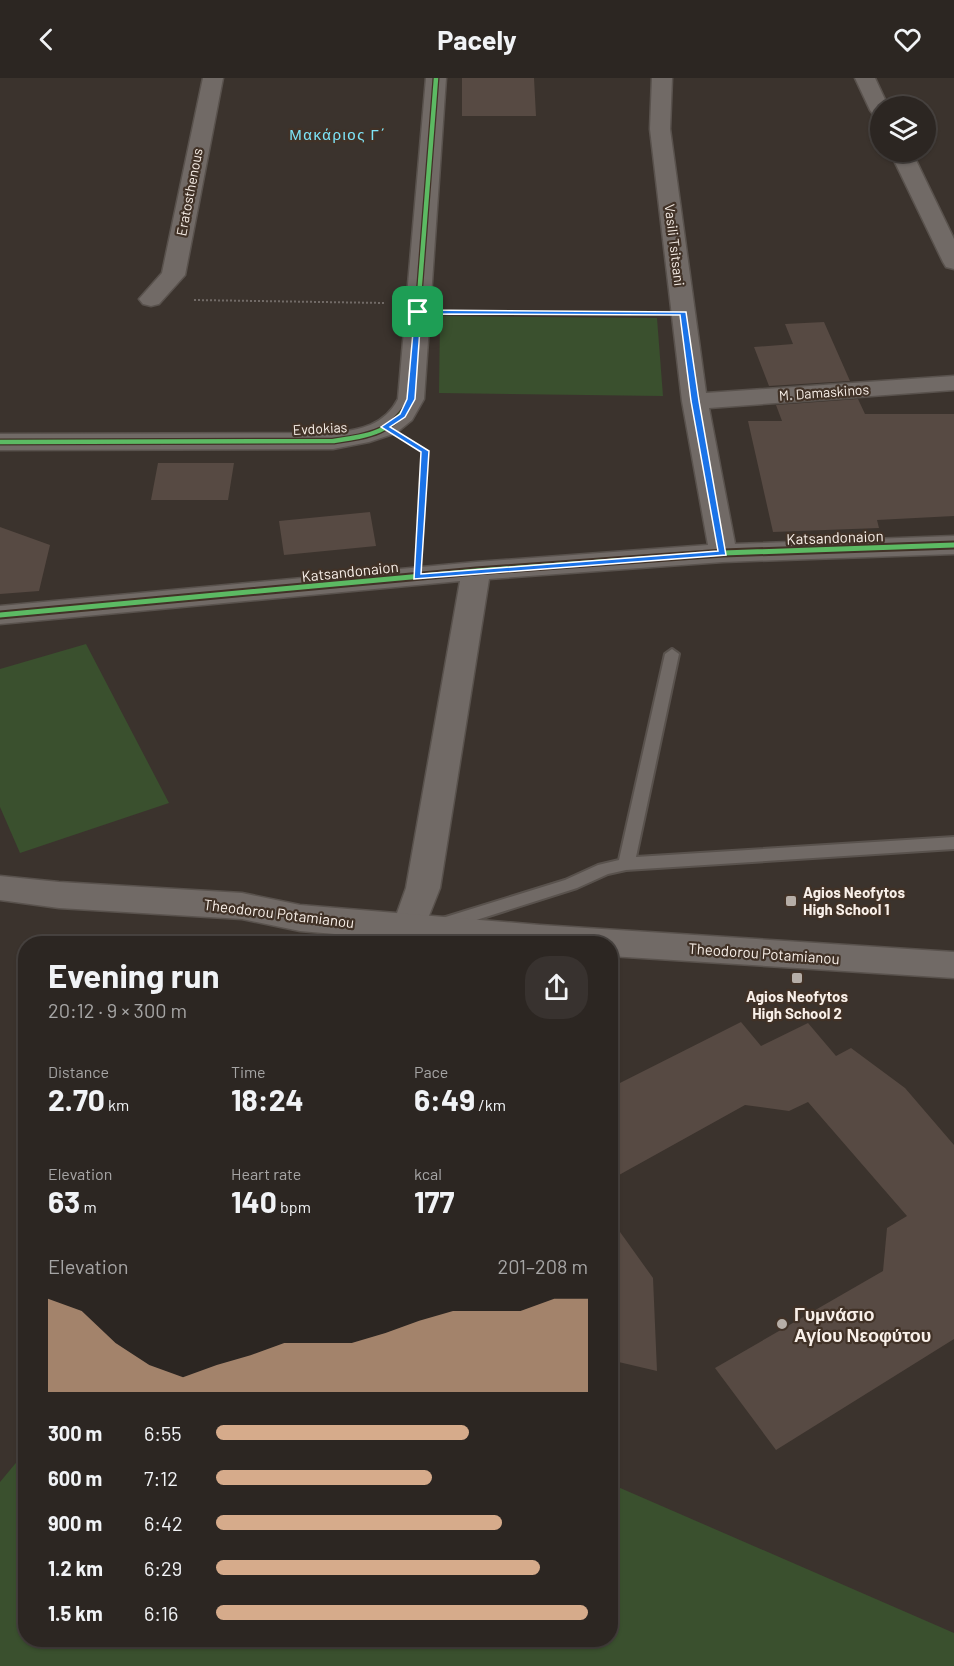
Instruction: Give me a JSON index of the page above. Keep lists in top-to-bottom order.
{
  "streets": {
    "street": [
      "Eratosthenous",
      "Vasili Tsitsani",
      "M. Damaskinos",
      "Evdokias",
      "Katsandonaion",
      "Theodorou Potamianou"
    ]
  },
  "crossings": [
    ["Vasili Tsitsani", "M. Damaskinos"],
    ["Vasili Tsitsani", "Katsandonaion"]
  ],
  "districts": ["Μακάριος Γ΄"],
  "places": {
    "transit": ["Agios Neofytos High School 1", "Agios Neofytos High School 2"],
    "other": ["Γυμνάσιο Αγίου Νεοφύτου"]
  },
  "page": {
    "header": "Pacely",
    "heading": ["Evening run", "20:12 · 9 × 300 m"],
    "stats": [
      ["Distance", "2.70 km"],
      ["Time", "18:24"],
      ["Pace", "6:49 /km"],
      ["Elevation", "63 m"],
      ["Heart rate", "140 bpm"],
      ["kcal", "177"]
    ],
    "chart": ["Elevation", "201–208 m"],
    "list": [
      {
        "name": "300 m",
        "note": "6:55"
      },
      {
        "name": "600 m",
        "note": "7:12"
      },
      {
        "name": "900 m",
        "note": "6:42"
      },
      {
        "name": "1.2 km",
        "note": "6:29"
      },
      {
        "name": "1.5 km",
        "note": "6:16"
      }
    ]
  }
}
